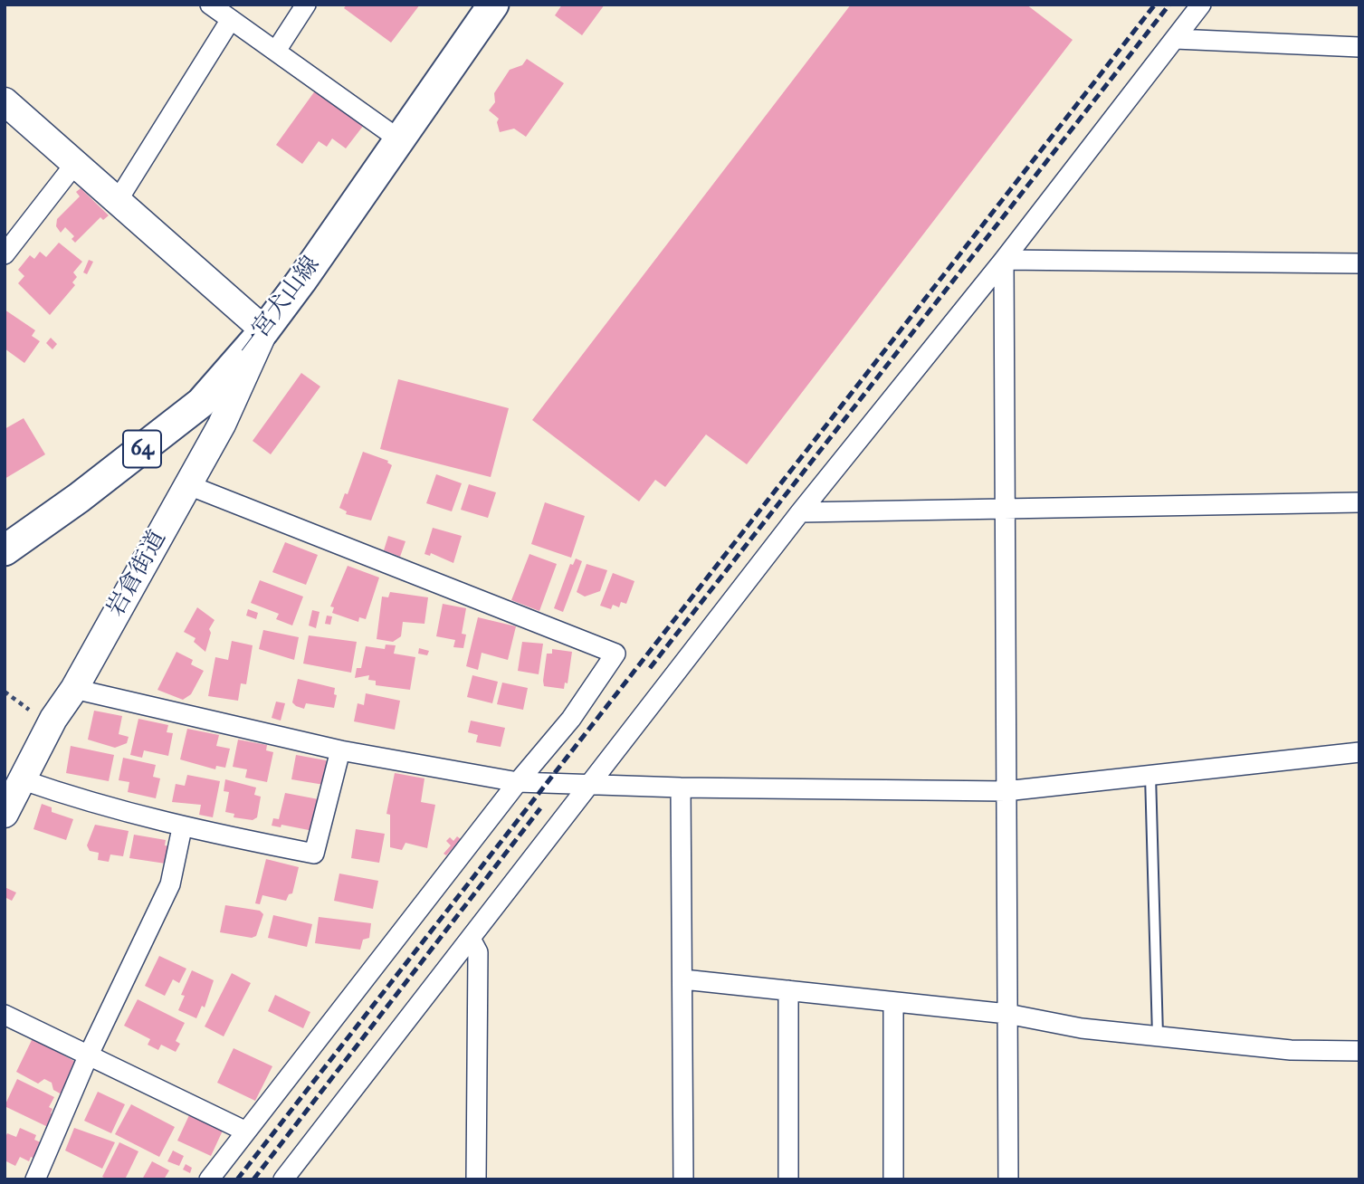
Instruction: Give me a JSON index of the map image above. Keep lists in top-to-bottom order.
{
  "streets": {
    "main road": ["一宮犬山線", "64"],
    "street": ["岩倉街道"]
  },
  "crossings": [
    ["一宮犬山線", "岩倉街道"]
  ]
}
